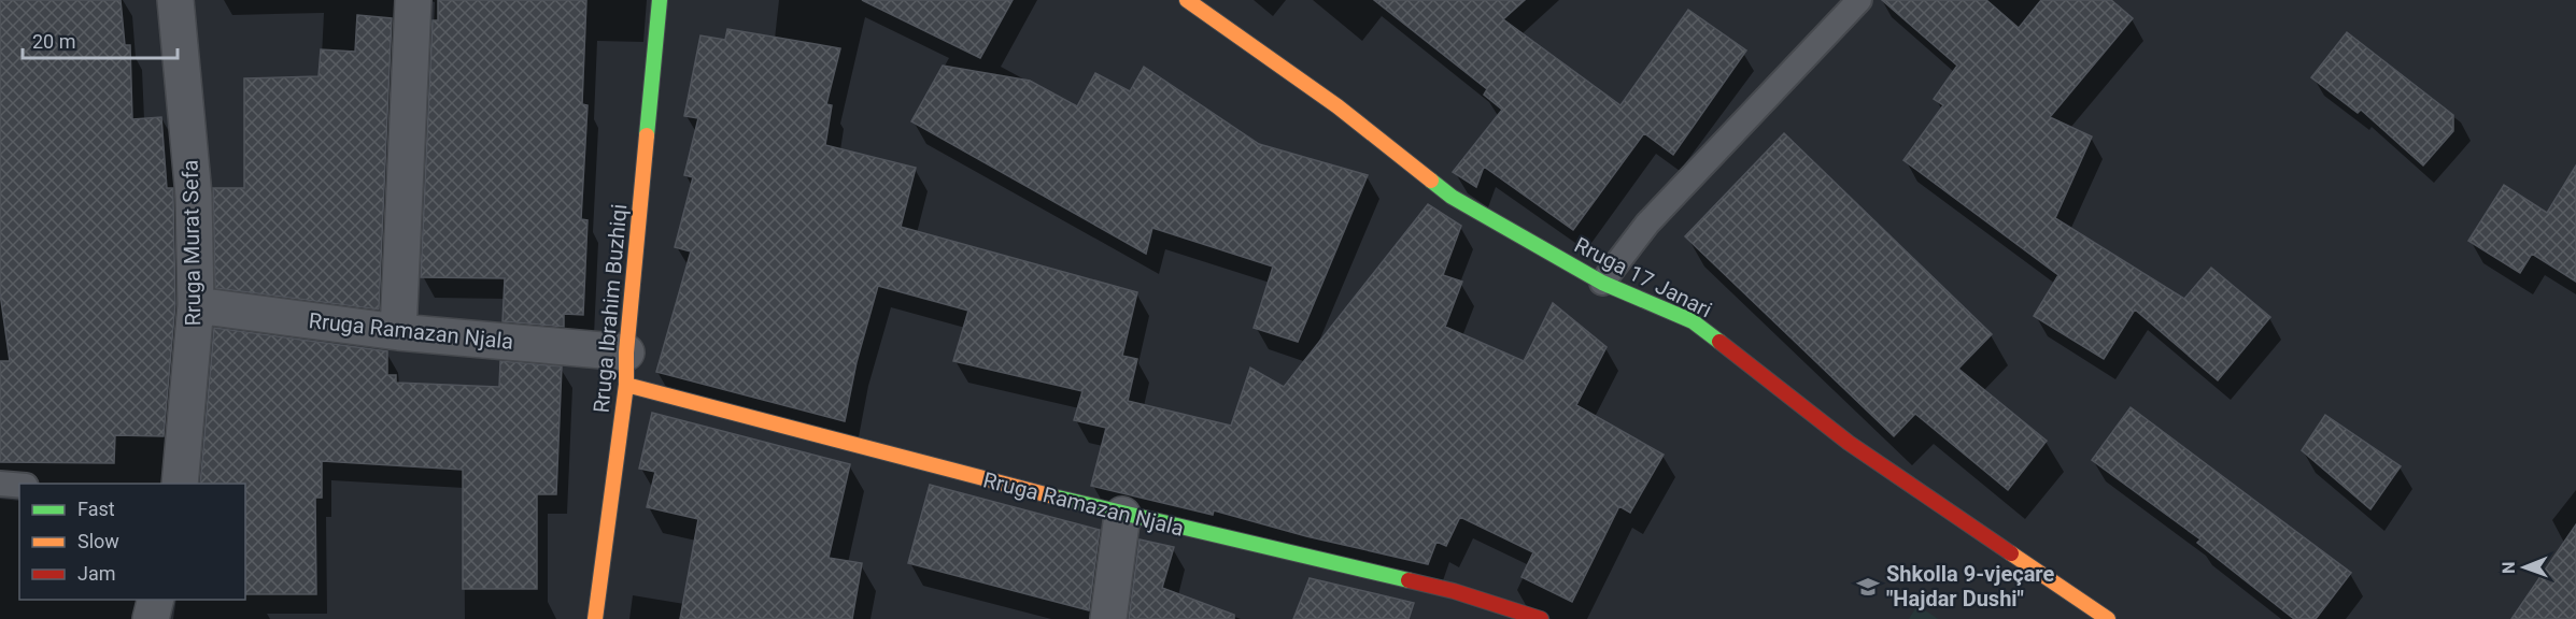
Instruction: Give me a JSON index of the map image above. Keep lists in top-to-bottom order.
{
  "streets": {
    "street": [
      "Rruga Murat Sefa",
      "Rruga 17 Janari",
      "Rruga Ibrahim Buzhiqi",
      "Rruga Ramazan Njala"
    ]
  },
  "crossings": [
    ["Rruga Murat Sefa", "Rruga Ramazan Njala"],
    ["Rruga Ibrahim Buzhiqi", "Rruga Ramazan Njala"]
  ],
  "places": {
    "school or university": ["Shkolla 9-vjeçare \"Hajdar Dushi\""]
  },
  "legend": ["Fast", "Slow", "Jam"],
  "scale_bar": "20 m",
  "north": "left"
}
